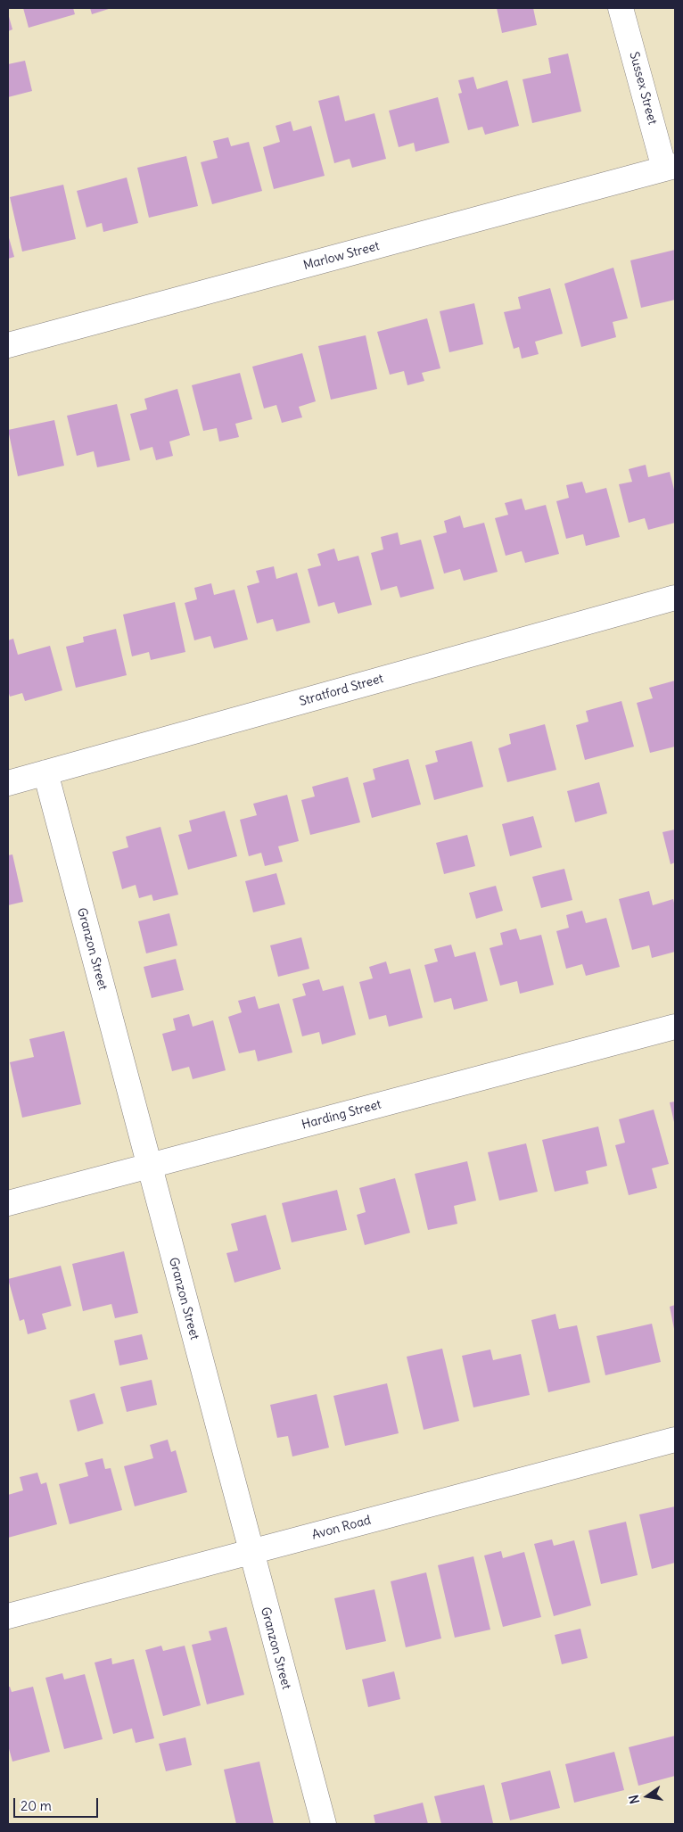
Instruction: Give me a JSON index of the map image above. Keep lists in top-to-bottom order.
{
  "streets": {
    "street": [
      "Sussex Street",
      "Marlow Street",
      "Stratford Street",
      "Granzon Street",
      "Harding Street",
      "Avon Road"
    ]
  },
  "crossings": [
    ["Sussex Street", "Marlow Street"],
    ["Stratford Street", "Granzon Street"],
    ["Granzon Street", "Harding Street"],
    ["Granzon Street", "Avon Road"]
  ],
  "scale_bar": "20 m",
  "north": "left"
}
